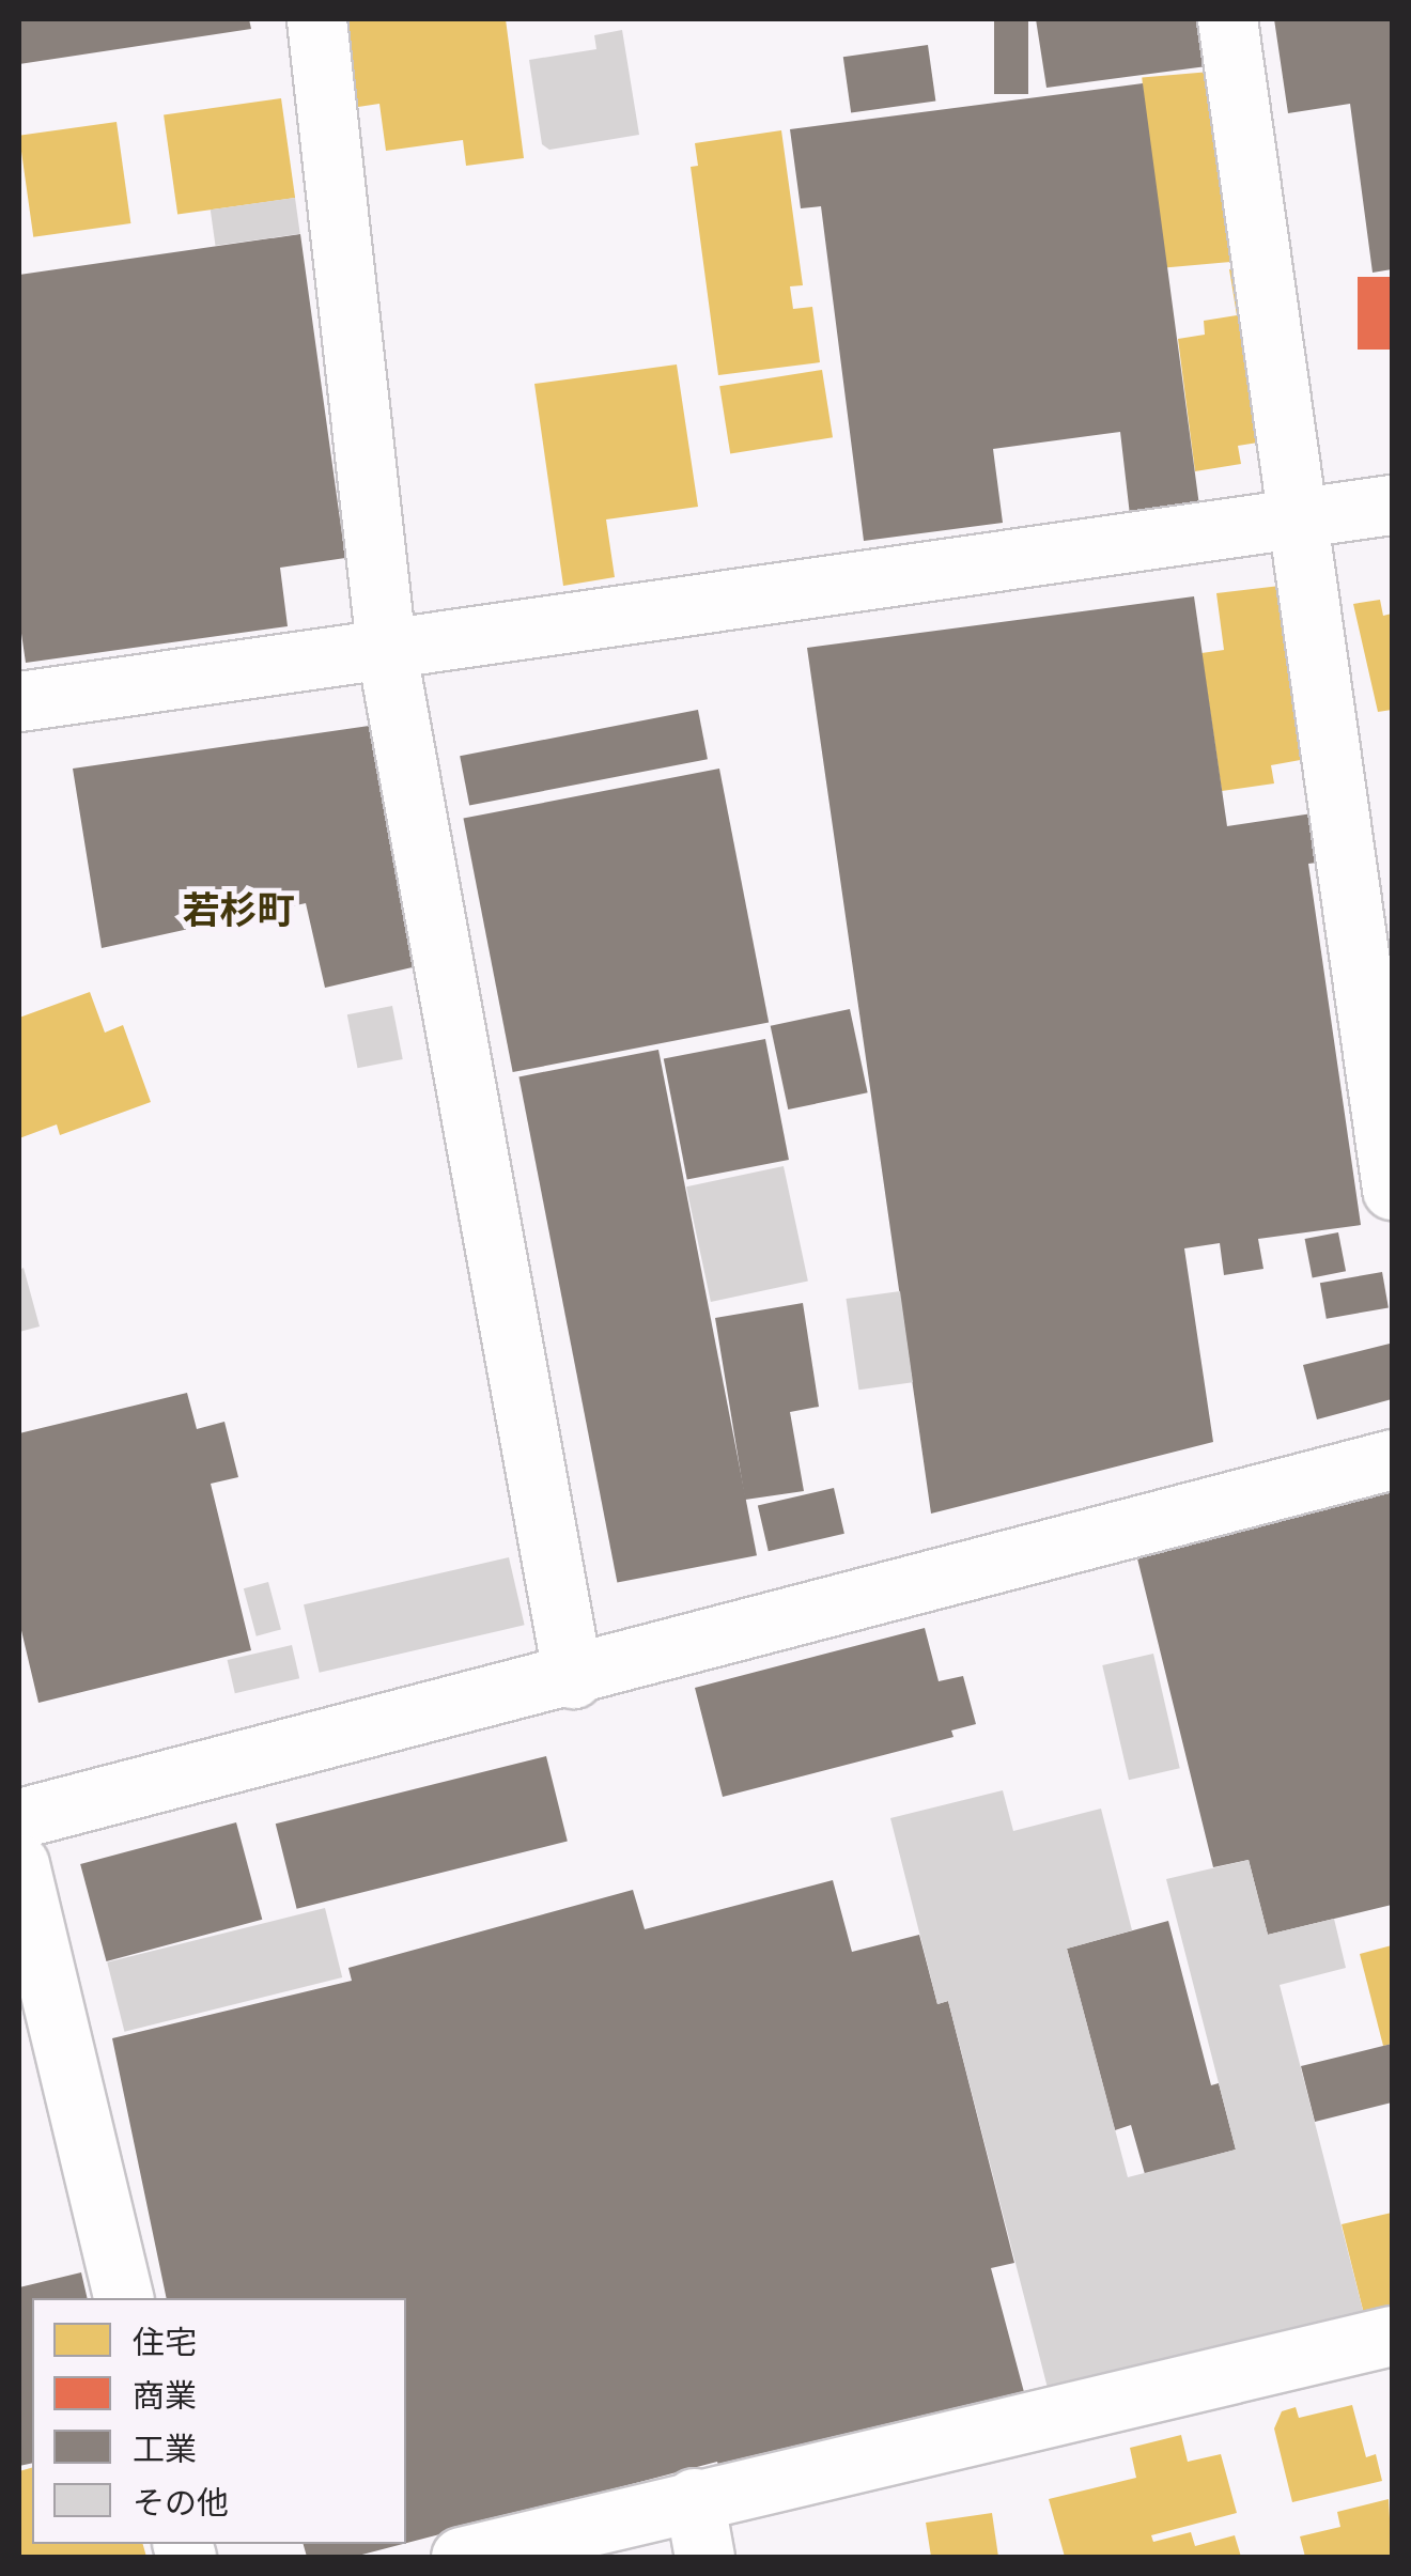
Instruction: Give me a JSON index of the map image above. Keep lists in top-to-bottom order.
{
  "districts": ["若杉町"],
  "legend": [
    "住宅",
    "商業",
    "工業",
    "その他"
  ]
}
